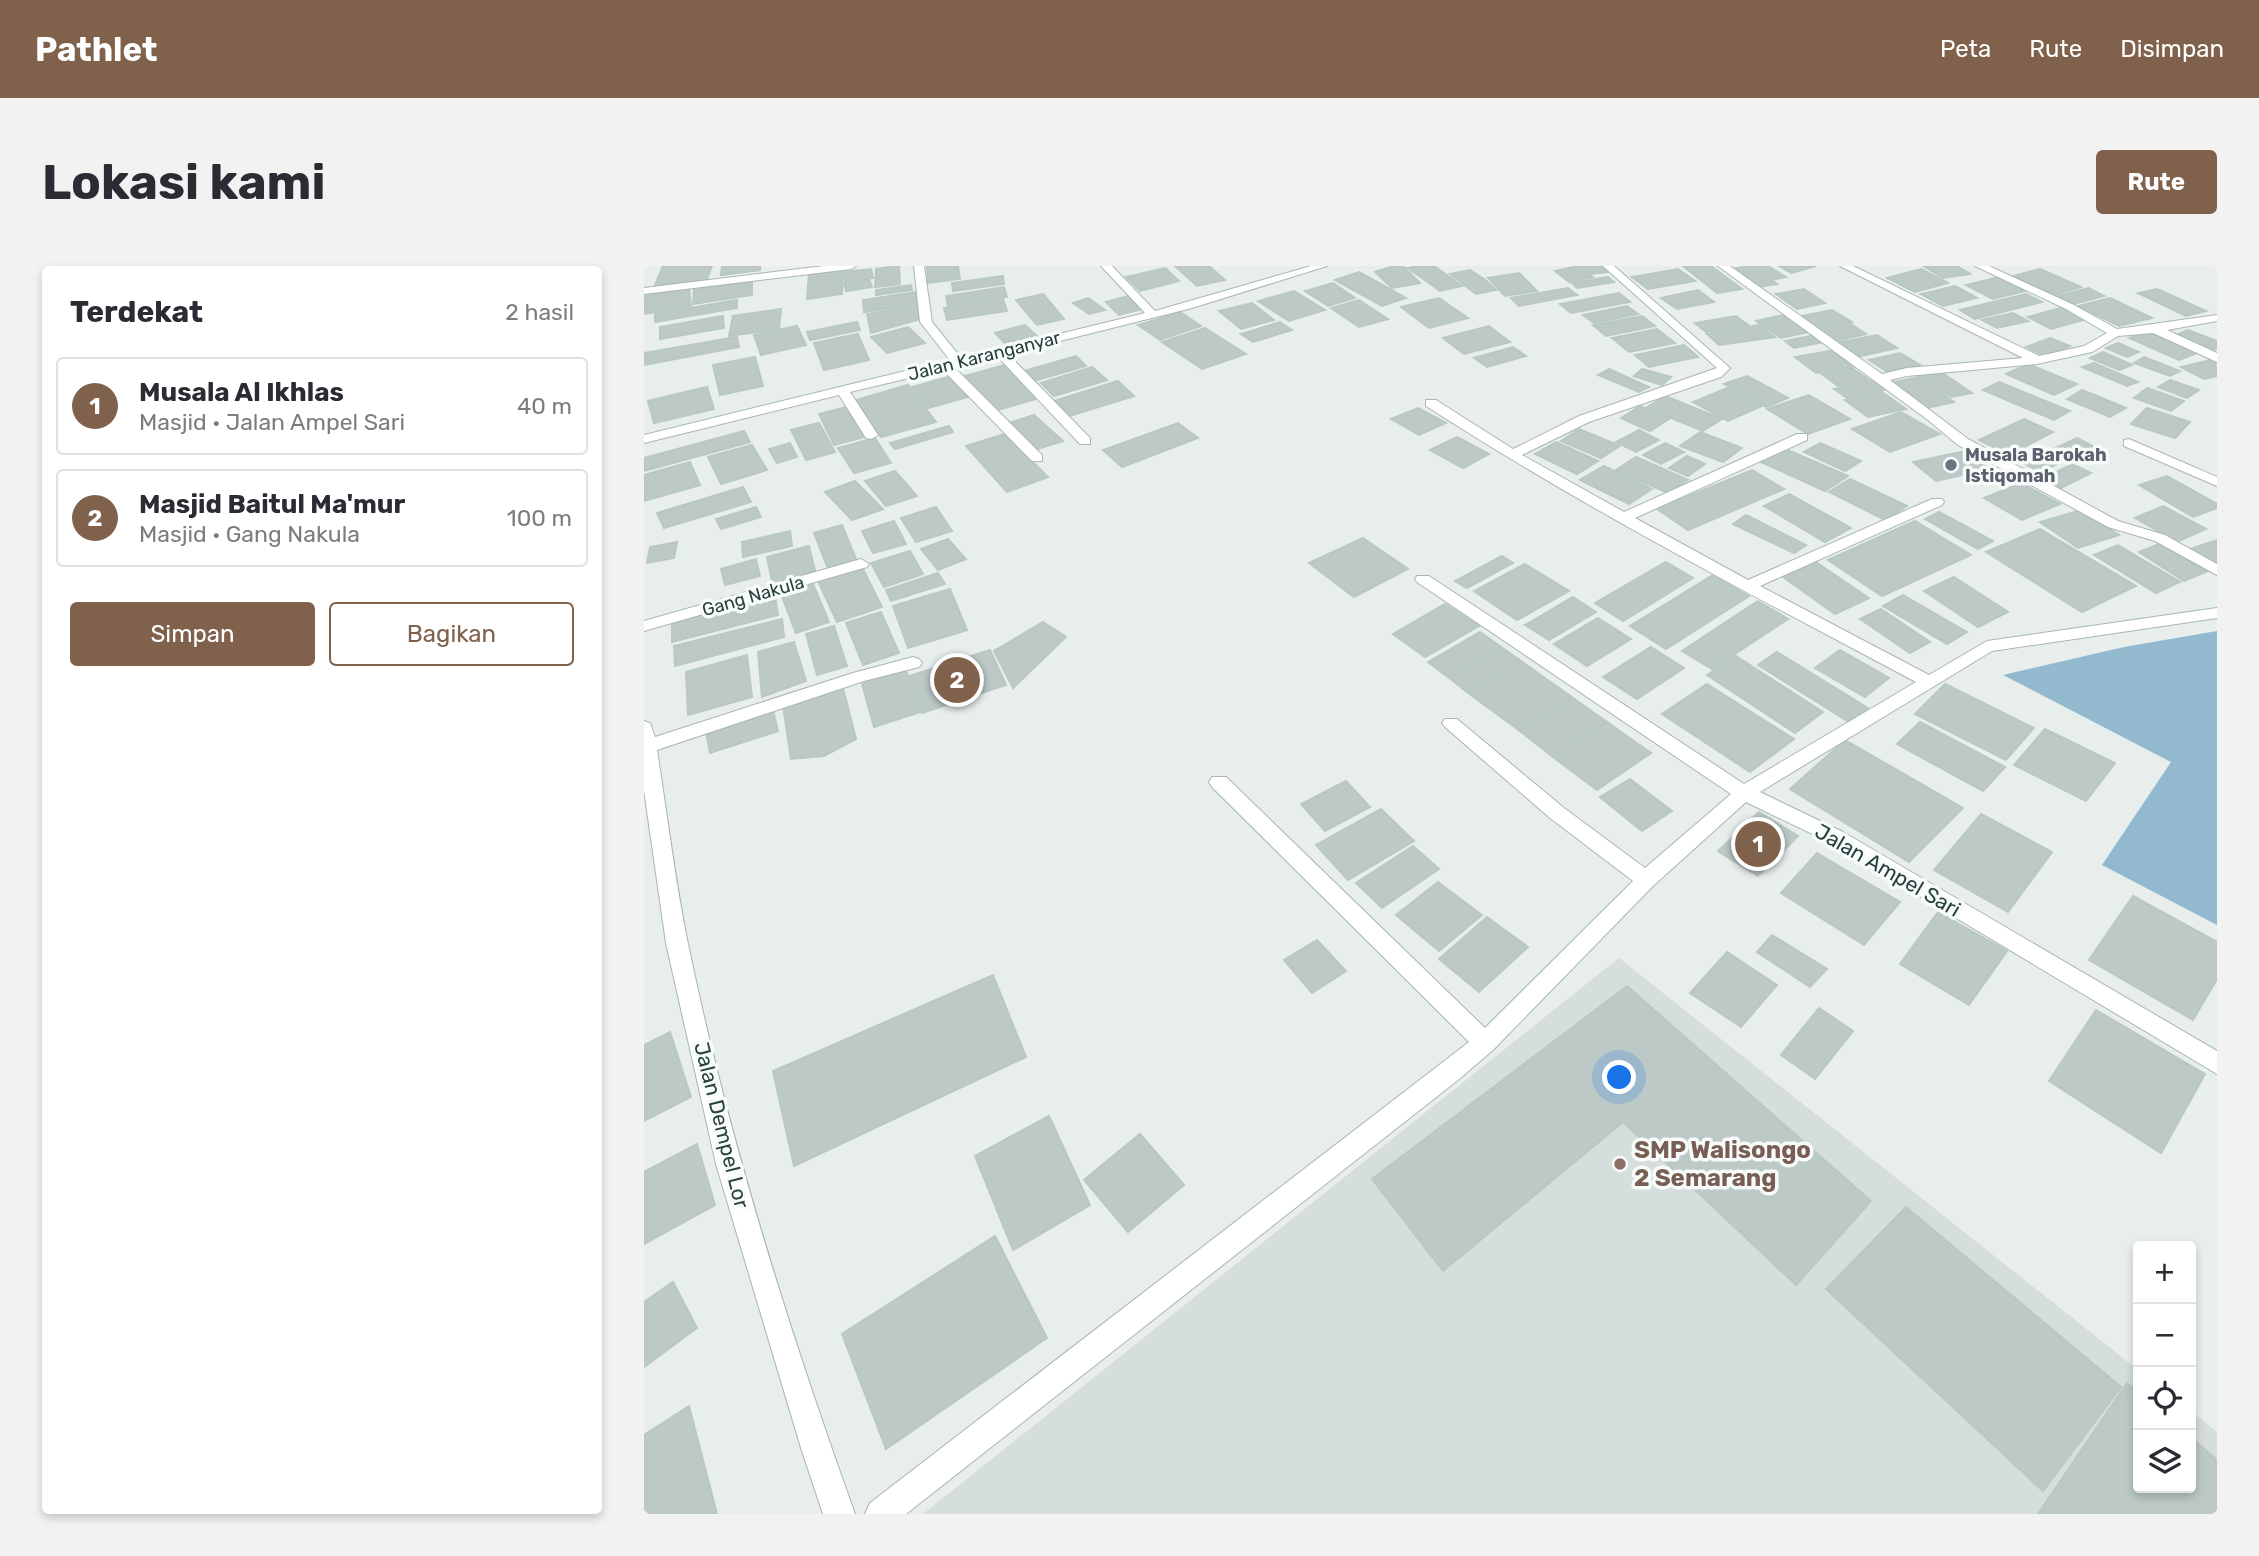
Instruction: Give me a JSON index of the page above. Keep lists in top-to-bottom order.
{
  "streets": {
    "street": [
      "Jalan Karanganyar",
      "Gang Nakula",
      "Jalan Ampel Sari",
      "Jalan Dempel Lor"
    ]
  },
  "places": ["Musala Barokah Istiqomah", "SMP Walisongo 2 Semarang"],
  "page": {
    "header": "Pathlet",
    "nav": ["Peta", "Rute", "Disimpan"],
    "buttons": [
      "Rute",
      ["Simpan", "Bagikan"]
    ],
    "title": "Lokasi kami",
    "heading": ["Terdekat", "2 hasil"],
    "list": [
      {
        "mark": "1",
        "name": "Musala Al Ikhlas",
        "note": "Masjid · Jalan Ampel Sari",
        "value": "40 m"
      },
      {
        "mark": "2",
        "name": "Masjid Baitul Ma'mur",
        "note": "Masjid · Gang Nakula",
        "value": "100 m"
      }
    ],
    "pins": ["2", "1"],
    "map_buttons": ["+", "−"]
  }
}
